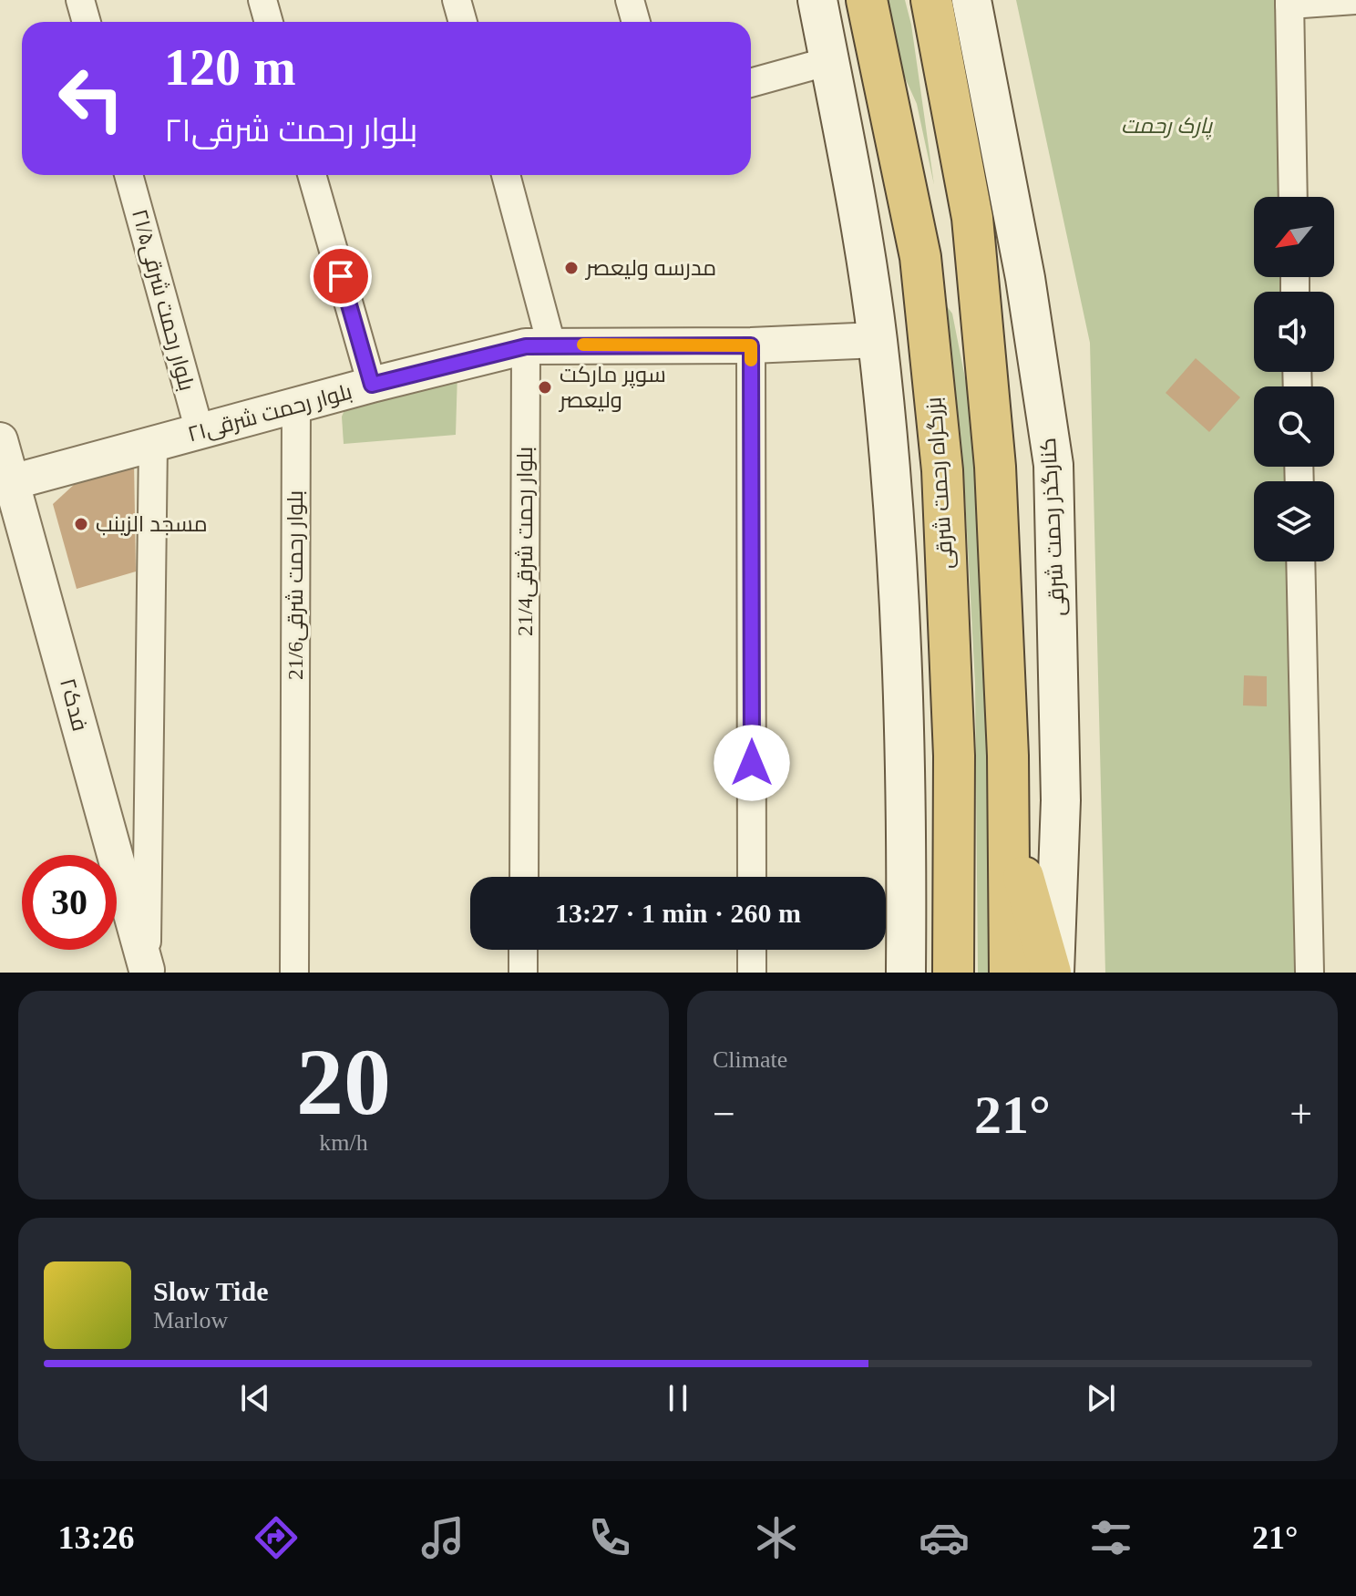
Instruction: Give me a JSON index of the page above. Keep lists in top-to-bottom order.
{
  "streets": {
    "highway": ["بزرگراه رحمت شرقی"],
    "main road": ["کنارگذر رحمت شرقی"],
    "street": [
      "بلوار رحمت شرقی۲۱/۵",
      "بلوار رحمت شرقی۲۱",
      "بلوار رحمت شرقی21/4",
      "بلوار رحمت شرقی21/6",
      "فدک۲"
    ]
  },
  "crossings": [
    ["بلوار رحمت شرقی۲۱/۵", "بلوار رحمت شرقی۲۱"],
    ["بلوار رحمت شرقی۲۱", "بلوار رحمت شرقی21/4"],
    ["بلوار رحمت شرقی۲۱", "بلوار رحمت شرقی21/6"],
    ["بلوار رحمت شرقی۲۱", "فدک۲"]
  ],
  "parks": ["پارک رحمت"],
  "places": ["مدرسه ولیعصر", "سوپر مارکت ولیعصر", "مسجد الزینب"],
  "north": "bottom left",
  "page": {
    "turn": ["120 m", "بلوار رحمت شرقی۲۱"],
    "limit": "30",
    "trip": "13:27 · 1 min · 260 m",
    "tile": [
      ["20", "km/h"],
      "Climate"
    ],
    "heat": ["−", "21°", "+"],
    "song": ["Slow Tide", "Marlow"],
    "tabs": ["13:26", "21°"]
  }
}
